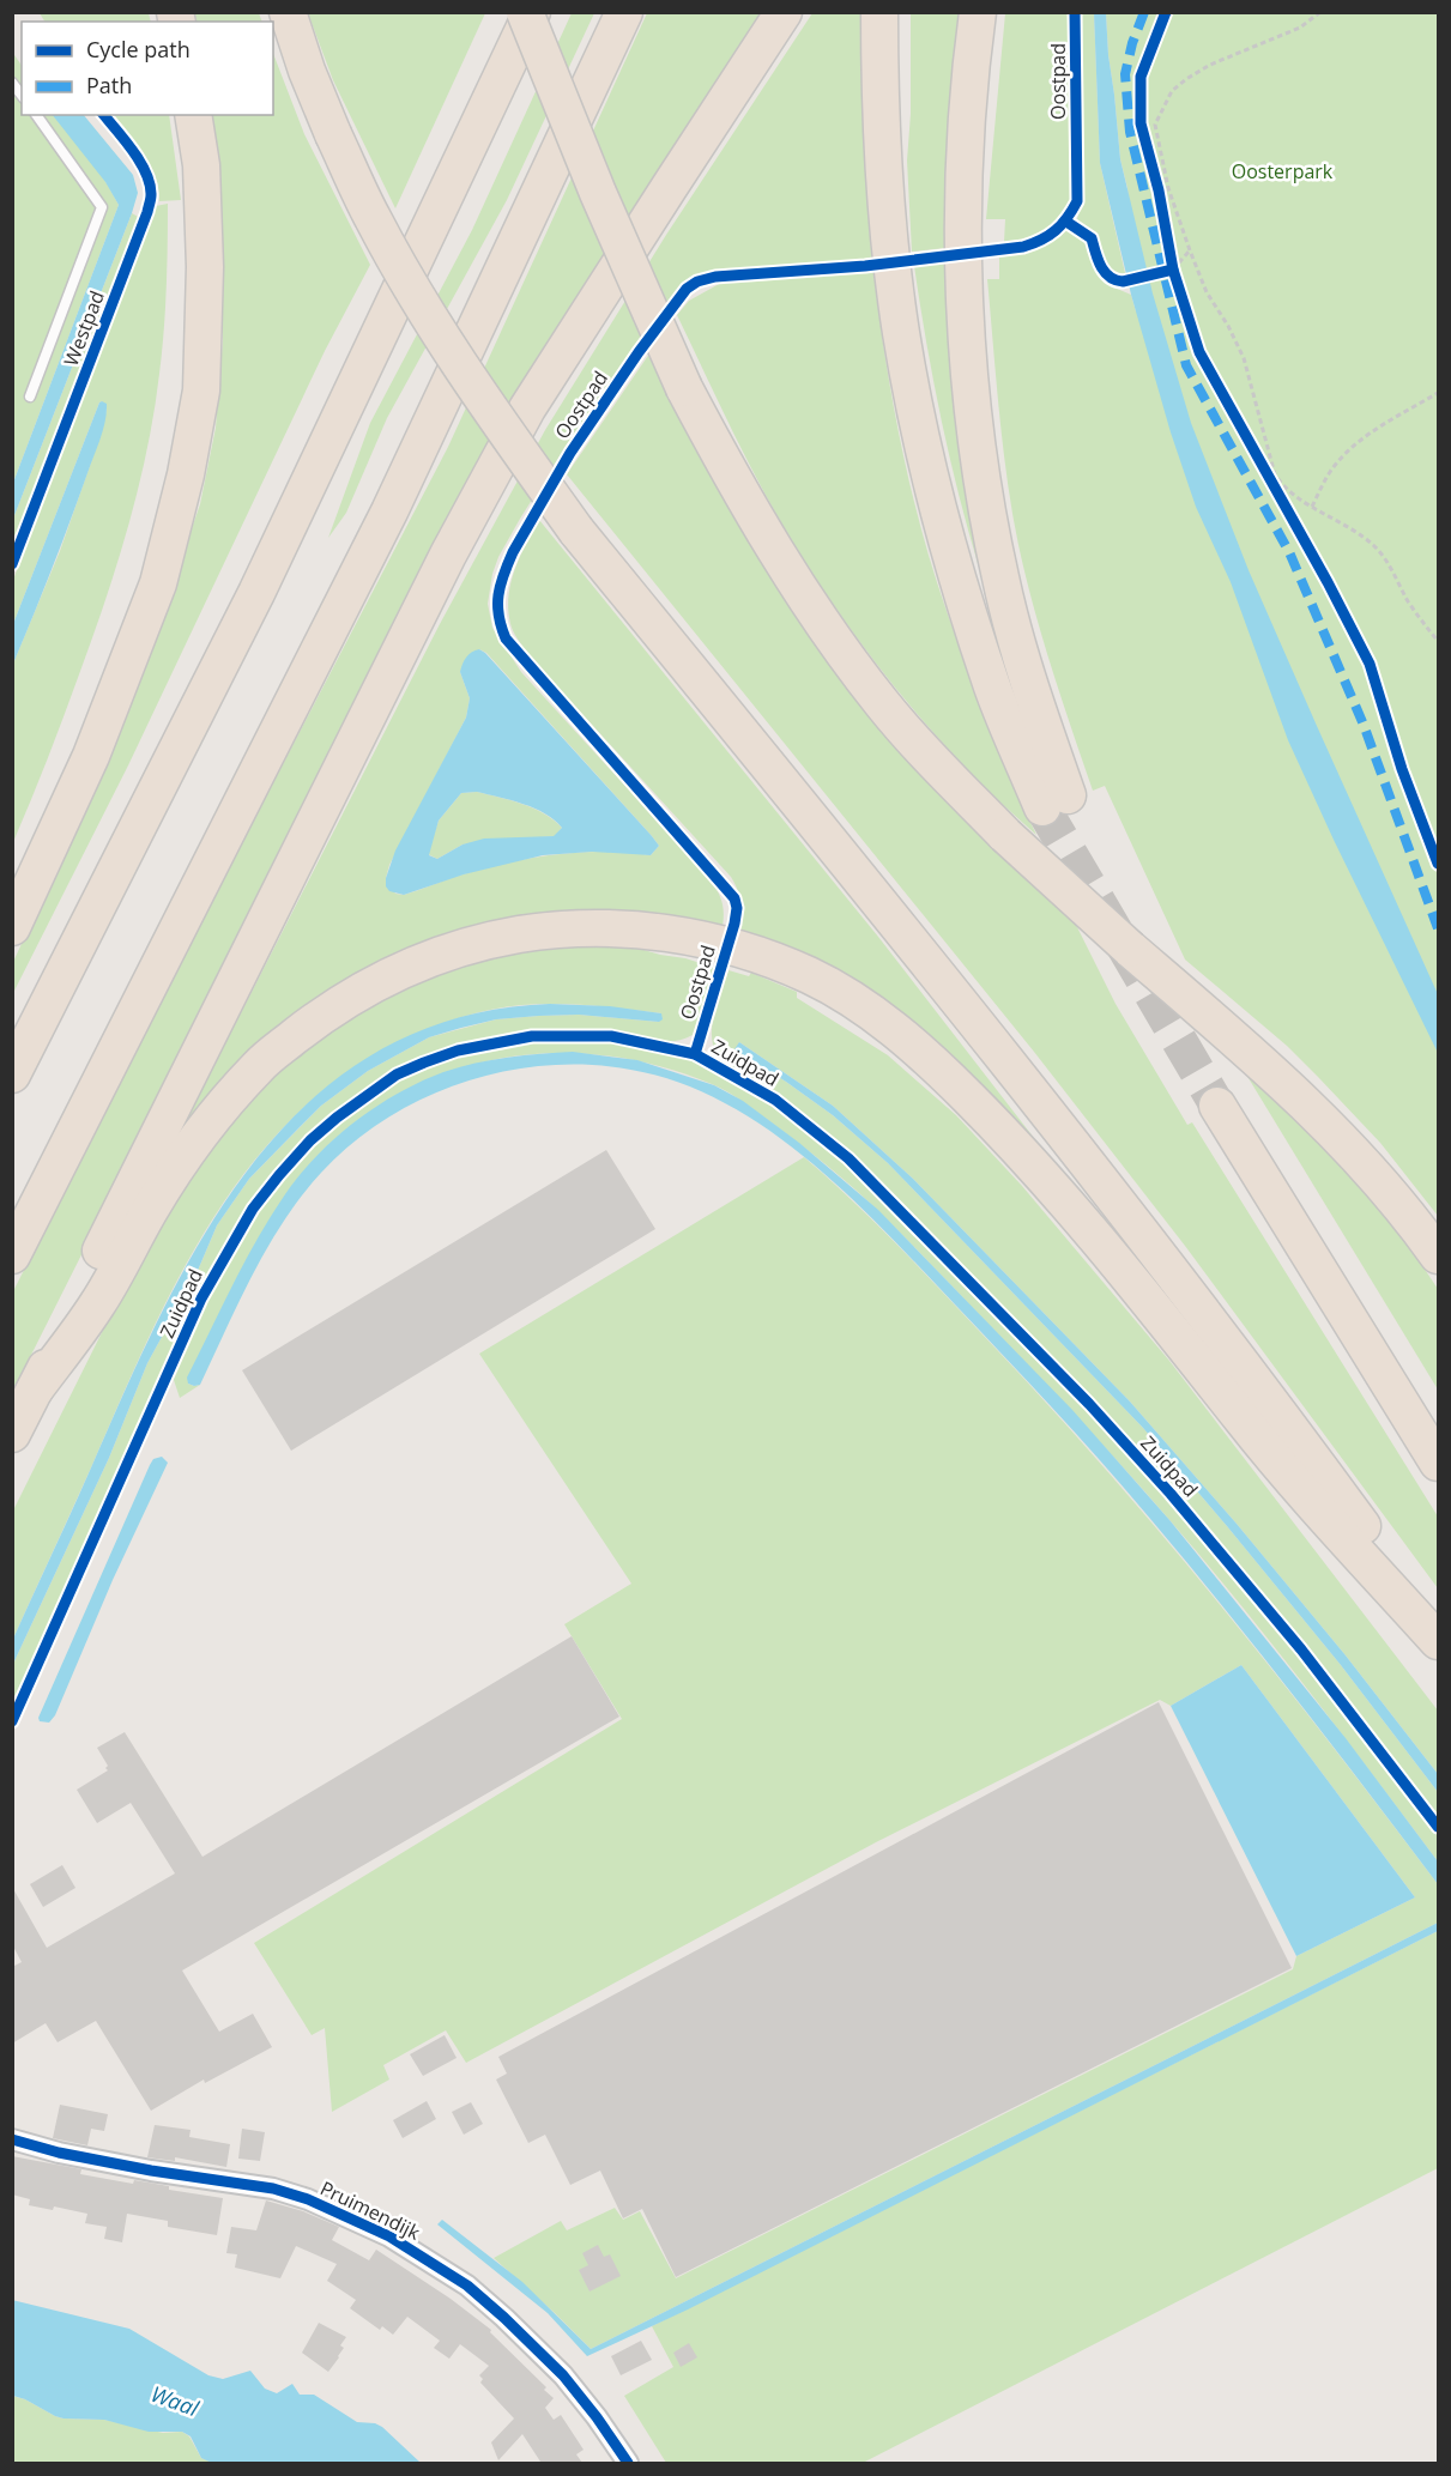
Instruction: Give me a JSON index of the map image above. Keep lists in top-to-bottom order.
{
  "streets": {
    "street": ["Pruimendijk"],
    "lane": ["Zuidpad"],
    "cycle path": ["Oostpad", "Westpad"]
  },
  "water": ["Waal"],
  "parks": ["Oosterpark"],
  "legend": ["Cycle path", "Path"]
}
